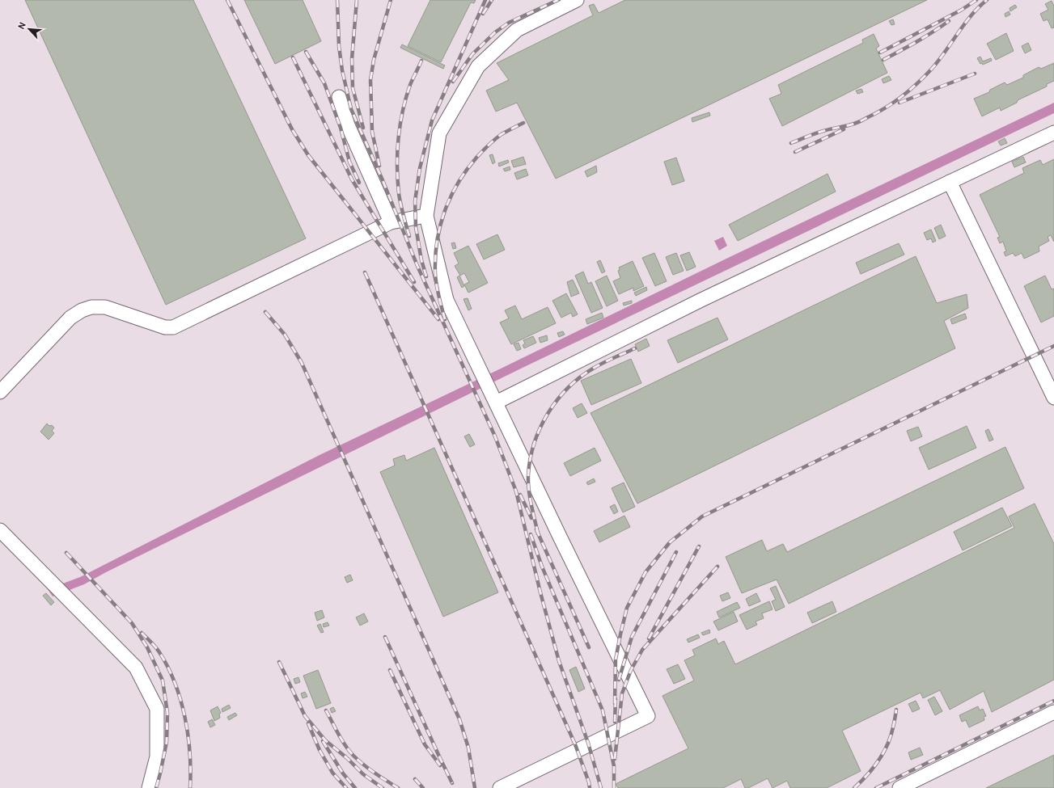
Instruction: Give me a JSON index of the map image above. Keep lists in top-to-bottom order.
{
  "north": "top left"
}
